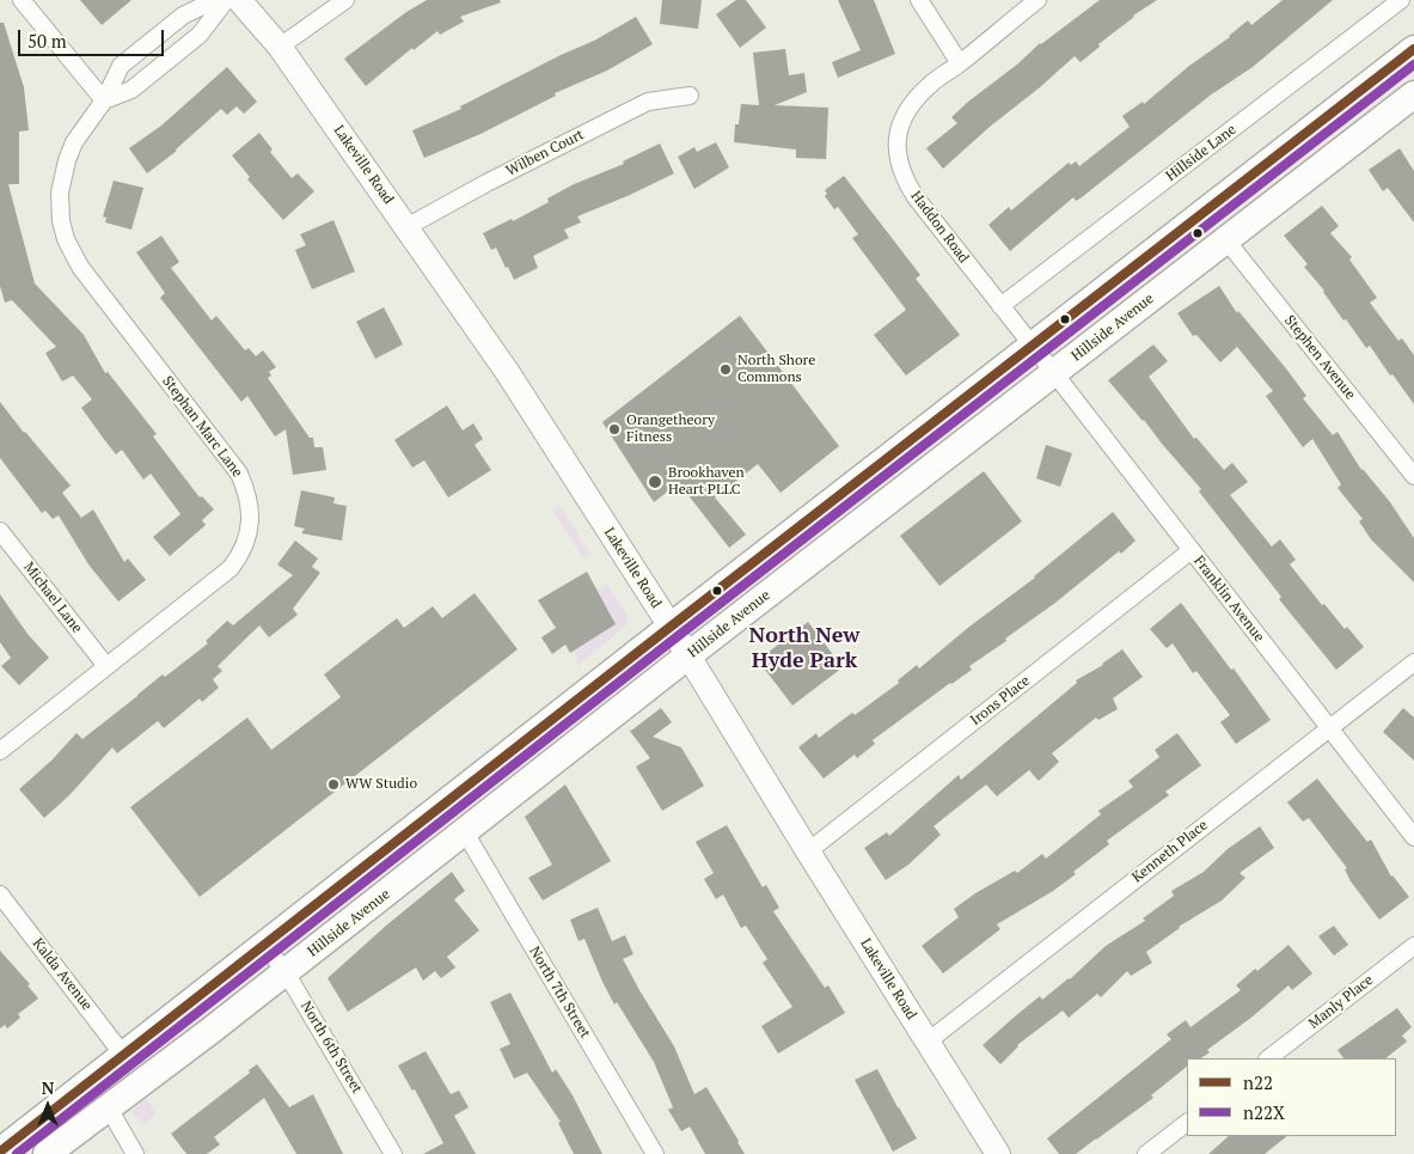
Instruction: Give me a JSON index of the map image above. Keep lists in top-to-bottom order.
{
  "streets": {
    "main road": ["Lakeville Road", "Hillside Avenue"],
    "street": [
      "Wilben Court",
      "Hillside Lane",
      "Haddon Road",
      "Stephen Avenue",
      "Stephan Marc Lane",
      "Michael Lane",
      "Franklin Avenue",
      "Irons Place",
      "Kenneth Place",
      "Kalda Avenue",
      "North 7th Street",
      "Manly Place",
      "North 6th Street"
    ]
  },
  "crossings": [
    ["Wilben Court", "Lakeville Road"],
    ["Hillside Lane", "Haddon Road"],
    ["Lakeville Road", "Hillside Avenue"],
    ["Lakeville Road", "Irons Place"],
    ["Lakeville Road", "Kenneth Place"],
    ["Haddon Road", "Hillside Avenue"],
    ["Haddon Road", "Franklin Avenue"],
    ["Hillside Avenue", "Stephen Avenue"],
    ["Hillside Avenue", "Franklin Avenue"],
    ["Hillside Avenue", "Kalda Avenue"],
    ["Hillside Avenue", "North 7th Street"],
    ["Hillside Avenue", "North 6th Street"],
    ["Stephan Marc Lane", "Michael Lane"],
    ["Franklin Avenue", "Irons Place"],
    ["Franklin Avenue", "Kenneth Place"]
  ],
  "districts": ["North New Hyde Park"],
  "places": [
    "North Shore Commons",
    "Orangetheory Fitness",
    "Brookhaven Heart PLLC",
    "WW Studio"
  ],
  "lines": ["transit line n22", "transit line n22X"],
  "legend": ["n22", "n22X"],
  "scale_bar": "50 m",
  "north": "top"
}
